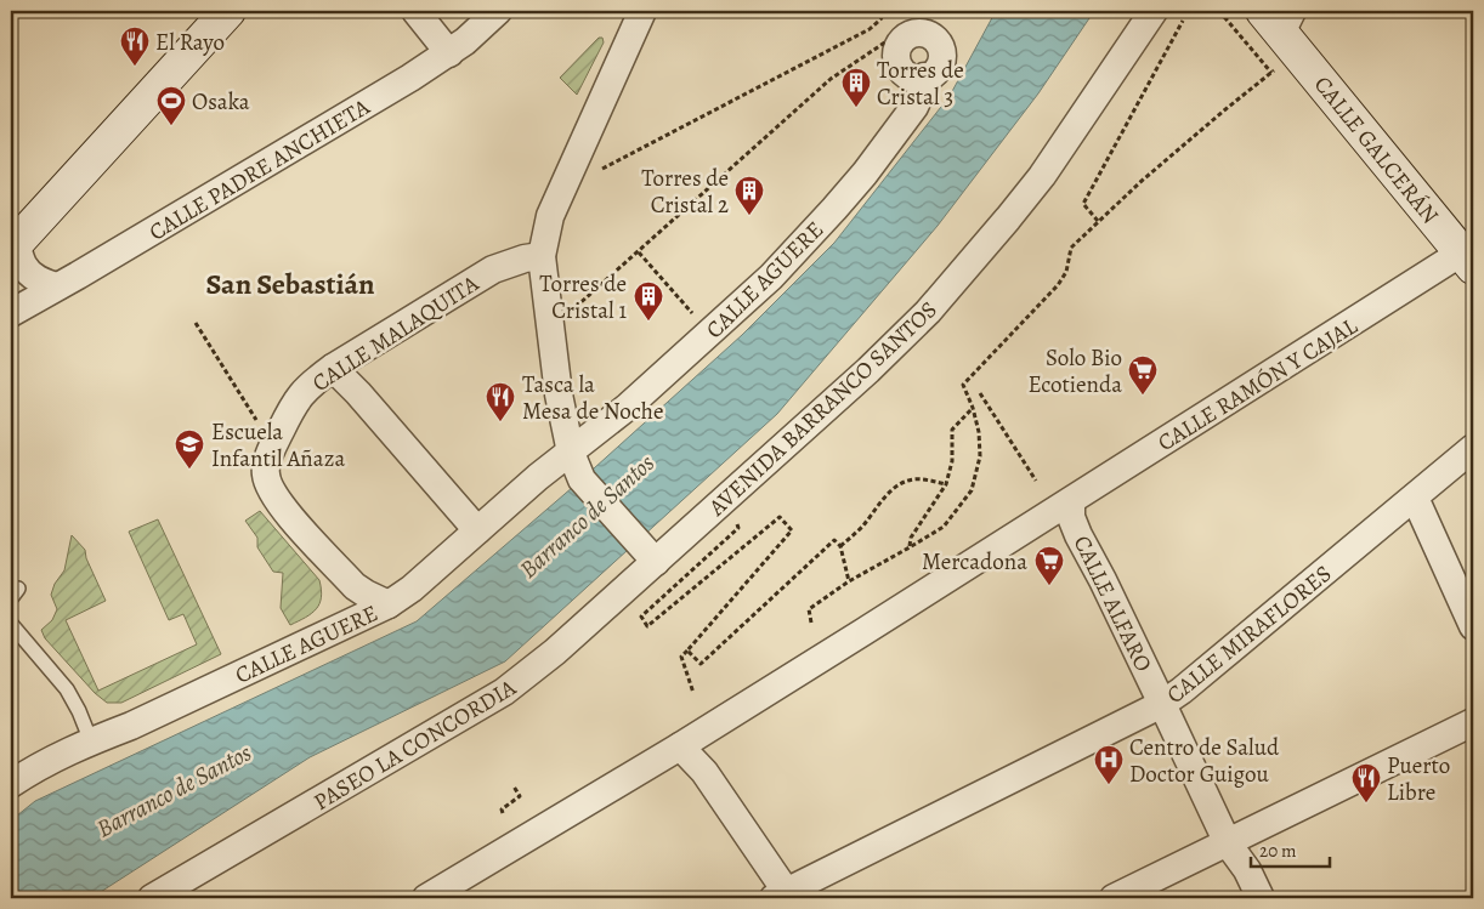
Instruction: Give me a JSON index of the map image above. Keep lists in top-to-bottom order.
{
  "streets": {
    "street": [
      "CALLE GALCERÁN",
      "CALLE PADRE ANCHIETA",
      "CALLE AGUERE",
      "CALLE MALAQUITA",
      "CALLE RAMÓN Y CAJAL",
      "AVENIDA BARRANCO SANTOS",
      "CALLE ALFARO",
      "CALLE MIRAFLORES",
      "PASEO LA CONCORDIA"
    ]
  },
  "crossings": [
    ["CALLE GALCERÁN", "CALLE RAMÓN Y CAJAL"],
    ["CALLE AGUERE", "CALLE MALAQUITA"],
    ["CALLE RAMÓN Y CAJAL", "CALLE ALFARO"],
    ["AVENIDA BARRANCO SANTOS", "PASEO LA CONCORDIA"],
    ["CALLE ALFARO", "CALLE MIRAFLORES"]
  ],
  "districts": ["San Sebastián"],
  "water": ["Barranco de Santos"],
  "places": {
    "restaurant": ["El Rayo", "Tasca la Mesa de Noche", "Puerto Libre"],
    "building": ["Torres de Cristal 3", "Torres de Cristal 2", "Torres de Cristal 1"],
    "sports": ["Osaka"],
    "supermarket": ["Solo Bio Ecotienda", "Mercadona"],
    "school or university": ["Escuela Infantil Añaza"],
    "hospital": ["Centro de Salud Doctor Guigou"]
  },
  "scale_bar": "20 m"
}
